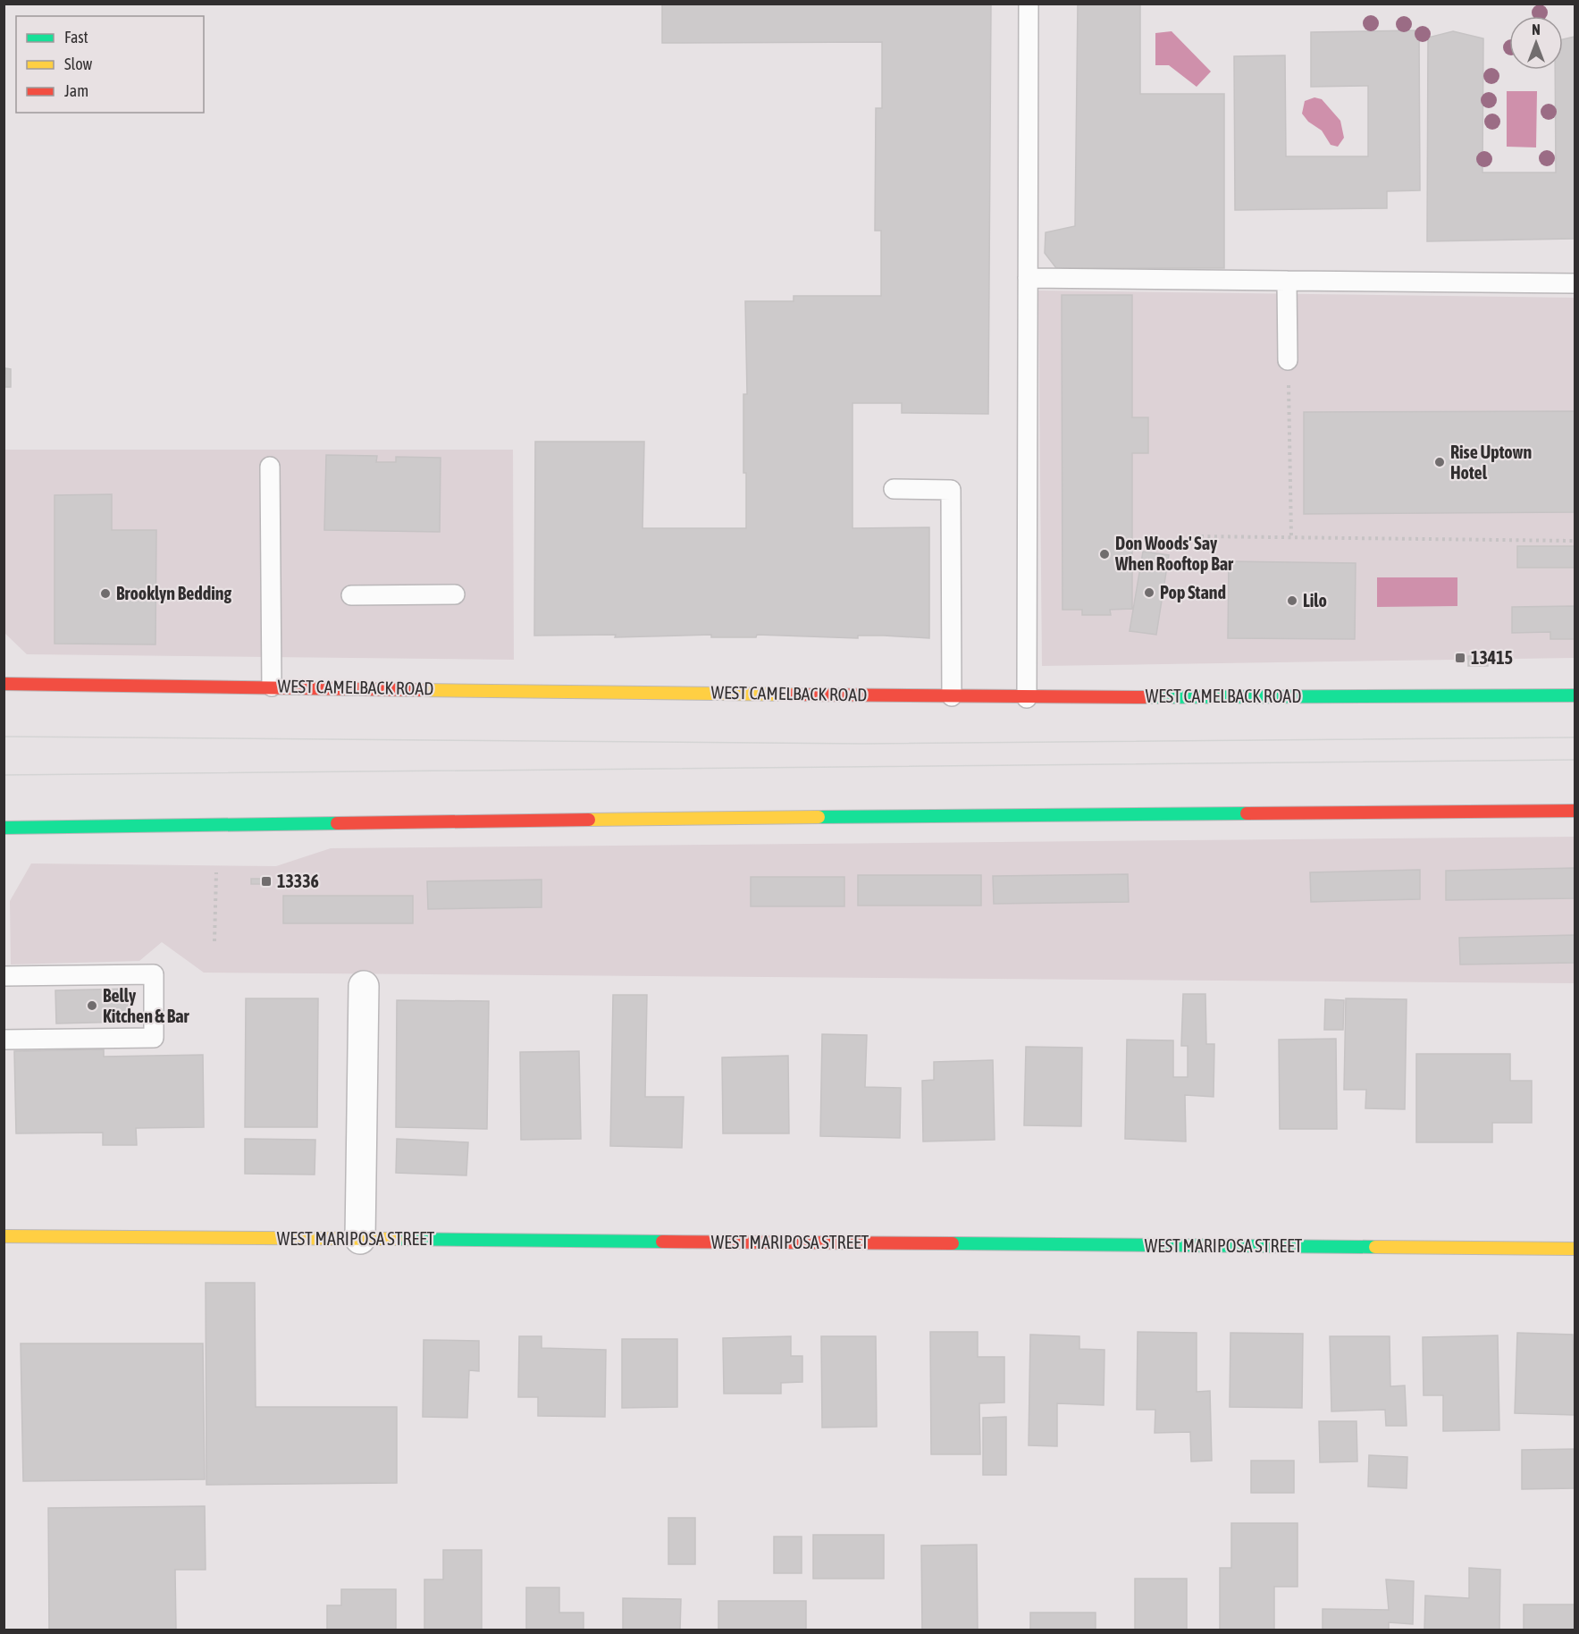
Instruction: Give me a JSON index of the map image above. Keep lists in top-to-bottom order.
{
  "streets": {
    "main road": ["WEST CAMELBACK ROAD", "WEST MARIPOSA STREET"]
  },
  "places": {
    "other": [
      "Rise Uptown Hotel",
      "Don Woods' Say When Rooftop Bar",
      "Pop Stand",
      "Brooklyn Bedding",
      "Lilo",
      "Belly Kitchen & Bar"
    ],
    "transit": ["13415", "13336"]
  },
  "legend": ["Fast", "Slow", "Jam"],
  "north": "top"
}
